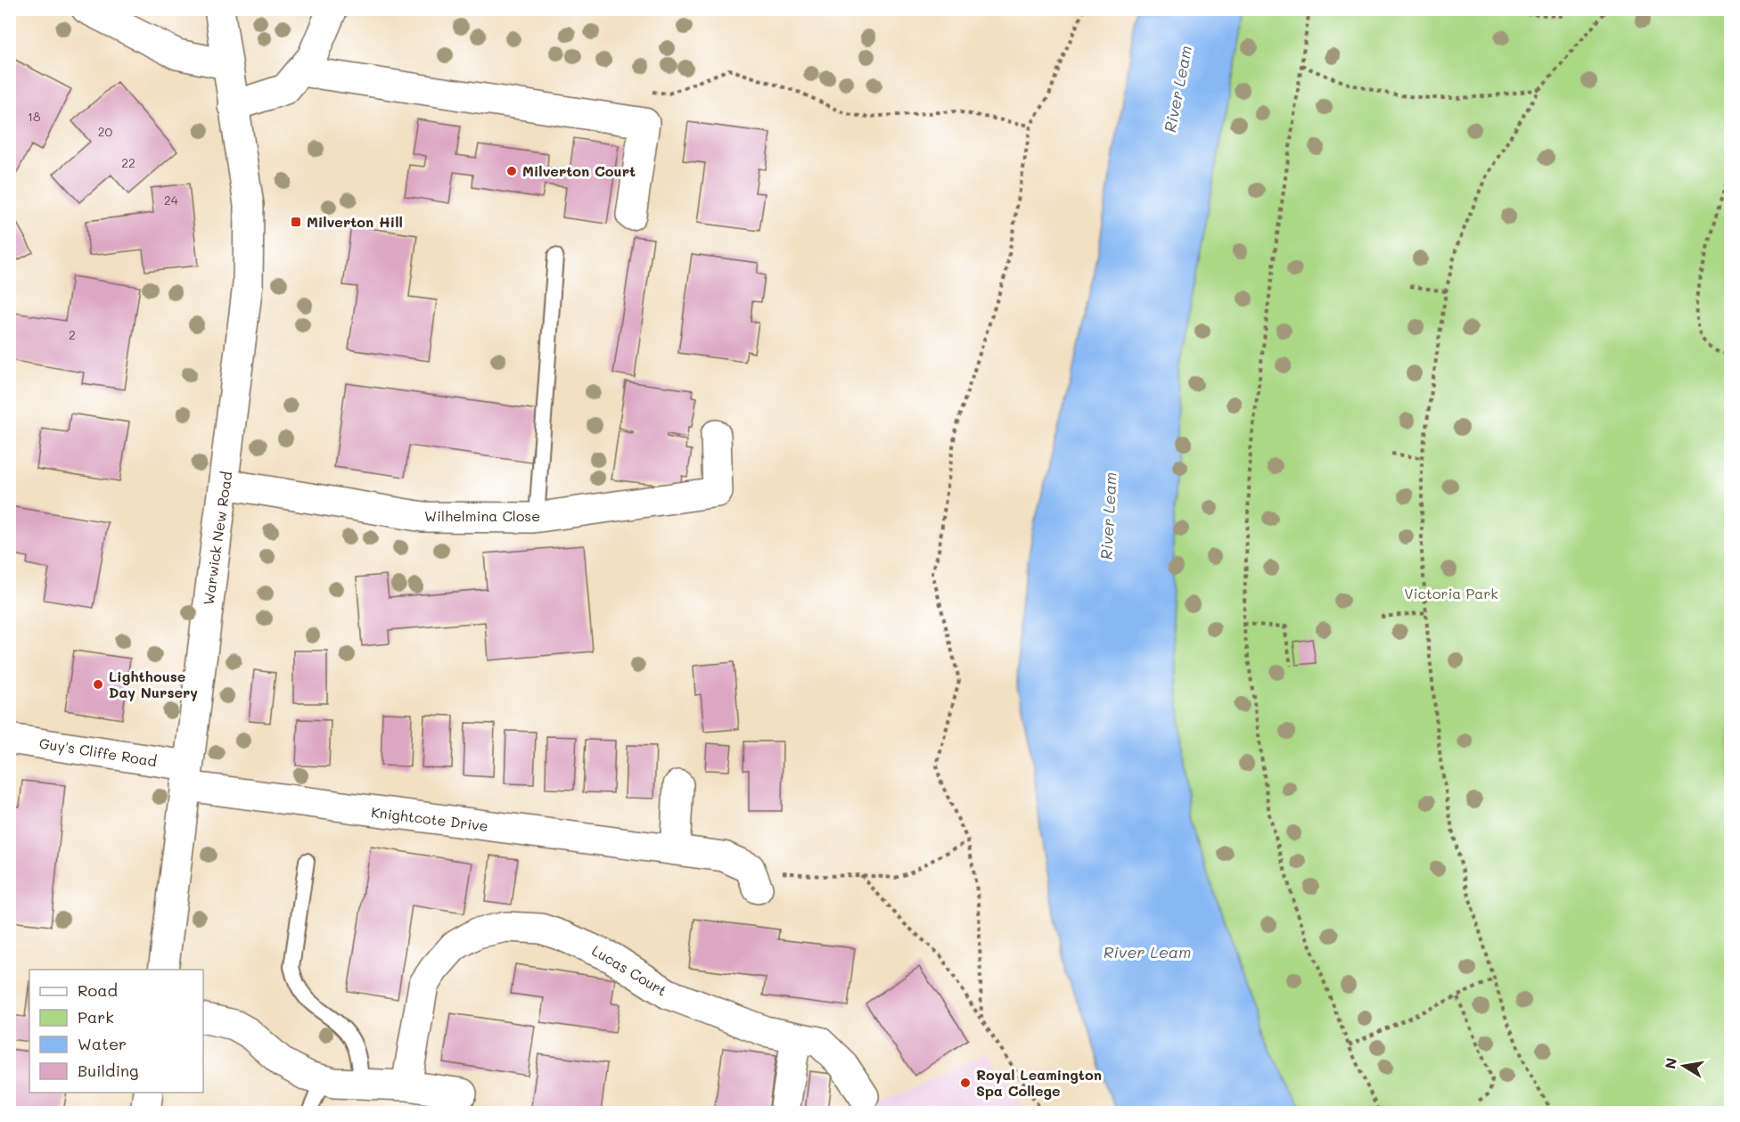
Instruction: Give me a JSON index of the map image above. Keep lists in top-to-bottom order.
{
  "streets": {
    "street": [
      "Wilhelmina Close",
      "Warwick New Road",
      "Guy's Cliffe Road",
      "Knightcote Drive",
      "Lucas Court"
    ]
  },
  "crossings": [
    ["Wilhelmina Close", "Warwick New Road"],
    ["Warwick New Road", "Guy's Cliffe Road"],
    ["Warwick New Road", "Knightcote Drive"],
    ["Guy's Cliffe Road", "Knightcote Drive"]
  ],
  "water": ["River Leam"],
  "parks": ["Victoria Park"],
  "places": {
    "other": ["Milverton Court", "Lighthouse Day Nursery", "Royal Leamington Spa College"],
    "transit": ["Milverton Hill"]
  },
  "house_numbers": [
    "18",
    "20",
    "22",
    "24",
    "2"
  ],
  "legend": [
    "Road",
    "Park",
    "Water",
    "Building"
  ],
  "north": "left"
}
